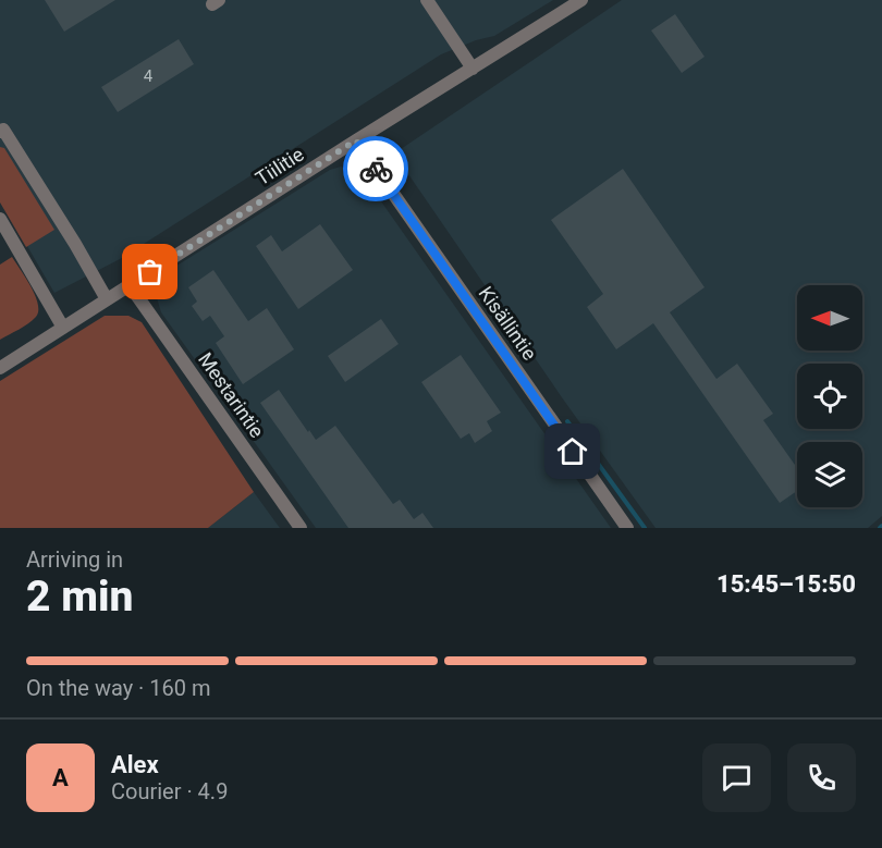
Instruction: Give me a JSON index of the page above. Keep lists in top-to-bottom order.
{
  "streets": {
    "street": ["Tiilitie", "Kisällintie", "Mestarintie"]
  },
  "crossings": [
    ["Tiilitie", "Kisällintie"],
    ["Tiilitie", "Mestarintie"]
  ],
  "house_numbers": ["4"],
  "north": "left",
  "page": {
    "heading": ["2 min", "Arriving in", "15:45–15:50"],
    "panel": ["Alex", "Courier · 4.9"],
    "bar": "On the way · 160 m",
    "round": "A"
  }
}
